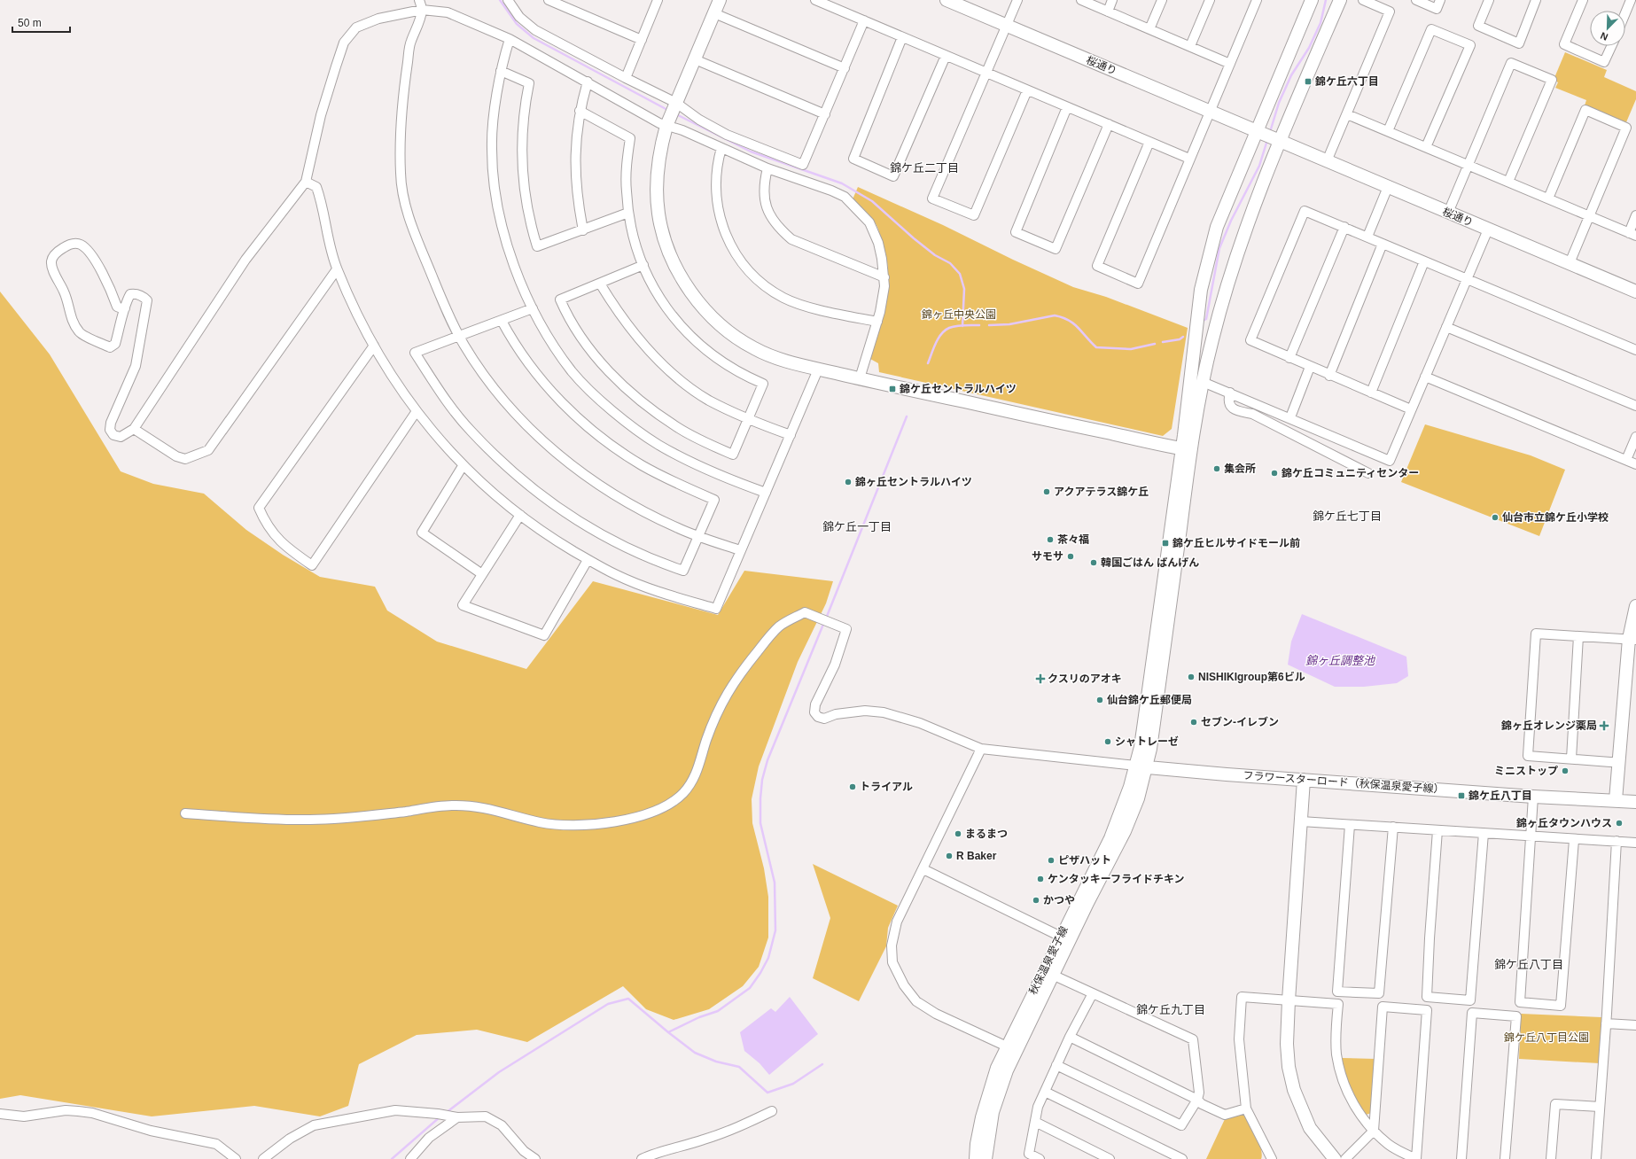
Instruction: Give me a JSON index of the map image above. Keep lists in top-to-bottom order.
{
  "streets": {
    "street": ["桜通り", "フラワースターロード（秋保温泉愛子線）", "秋保温泉愛子線"]
  },
  "crossings": [
    ["フラワースターロード（秋保温泉愛子線）", "秋保温泉愛子線"]
  ],
  "districts": [
    "錦ケ丘二丁目",
    "錦ケ丘七丁目",
    "錦ケ丘一丁目",
    "錦ケ丘八丁目",
    "錦ケ丘九丁目"
  ],
  "water": ["錦ヶ丘調整池"],
  "parks": ["錦ヶ丘中央公園", "錦ケ丘八丁目公園"],
  "places": {
    "transit": [
      "錦ケ丘六丁目",
      "錦ケ丘セントラルハイツ",
      "錦ケ丘ヒルサイドモール前",
      "錦ケ丘八丁目"
    ],
    "other": [
      "集会所",
      "錦ケ丘コミュニティセンター",
      "錦ヶ丘セントラルハイツ",
      "アクアテラス錦ケ丘",
      "仙台市立錦ケ丘小学校",
      "茶々福",
      "サモサ",
      "韓国ごはん ばんげん",
      "NISHIKIgroup第6ビル",
      "仙台錦ケ丘郵便局",
      "セブン-イレブン",
      "シャトレーゼ",
      "ミニストップ",
      "トライアル",
      "錦ヶ丘タウンハウス",
      "まるまつ",
      "R Baker",
      "ピザハット",
      "ケンタッキーフライドチキン",
      "かつや"
    ],
    "health": ["クスリのアオキ", "錦ヶ丘オレンジ薬局"]
  },
  "scale_bar": "50 m",
  "north": "bottom left"
}
